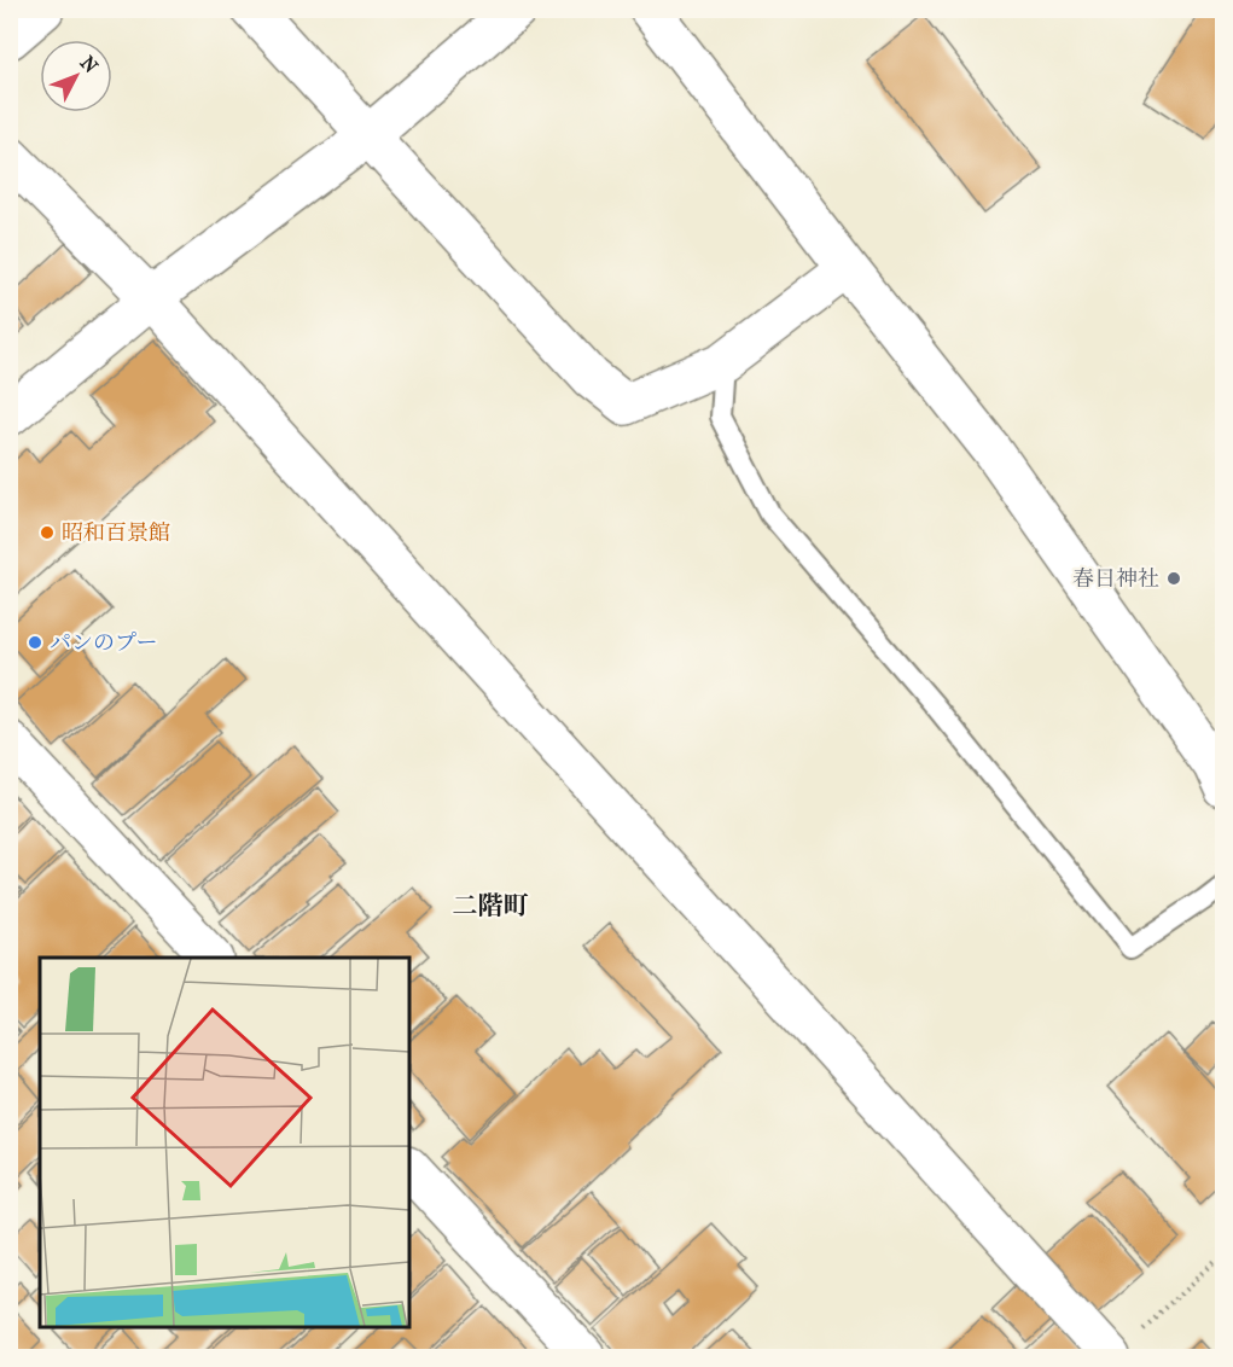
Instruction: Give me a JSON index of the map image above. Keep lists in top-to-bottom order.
{
  "districts": ["二階町"],
  "places": ["昭和百景館", "春日神社", "パンのプー"],
  "north": "top right"
}
